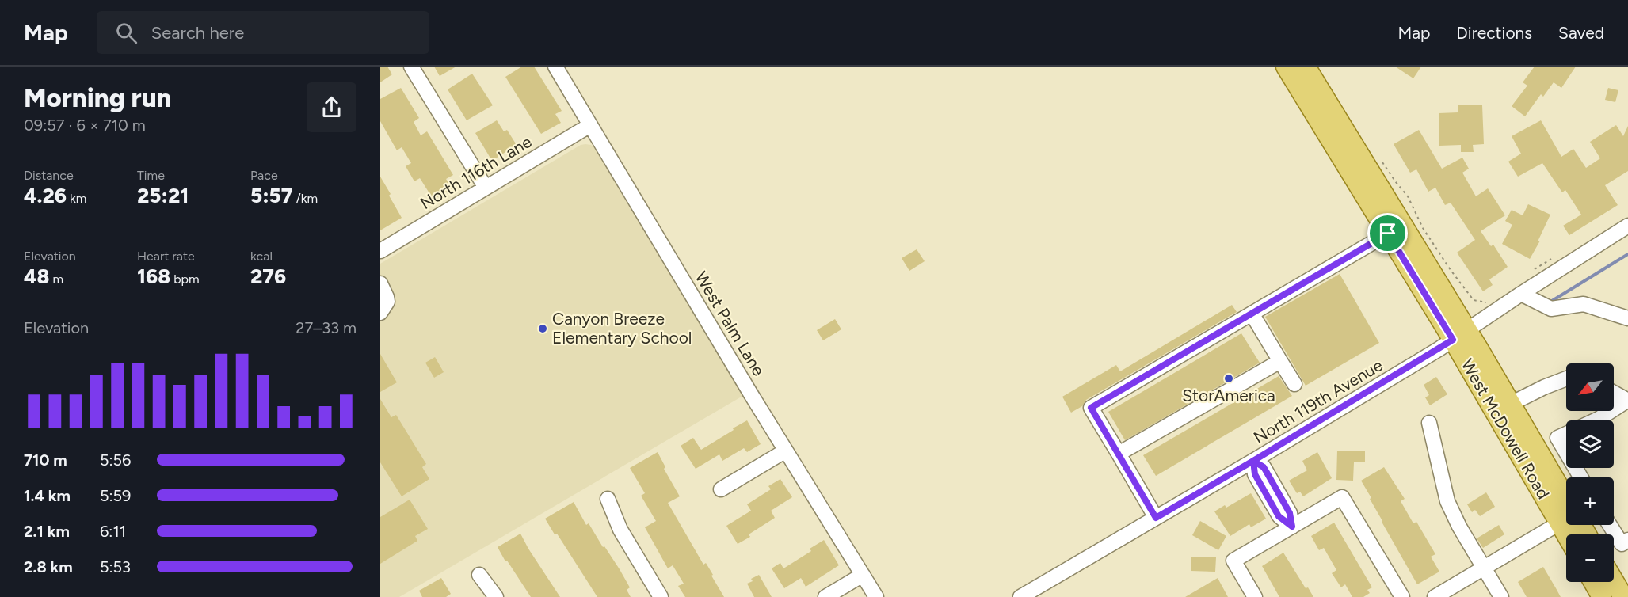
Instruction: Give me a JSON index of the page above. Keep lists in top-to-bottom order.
{
  "streets": {
    "main road": ["West McDowell Road"],
    "street": ["North 116th Lane", "West Palm Lane", "North 119th Avenue"]
  },
  "crossings": [
    ["North 116th Lane", "West Palm Lane"],
    ["North 119th Avenue", "West McDowell Road"]
  ],
  "places": ["Canyon Breeze Elementary School", "StorAmerica"],
  "north": "bottom left",
  "page": {
    "header": "Map",
    "search": "Search here",
    "nav": ["Map", "Directions", "Saved"],
    "heading": ["Morning run", "09:57 · 6 × 710 m"],
    "stats": [
      ["Distance", "4.26 km"],
      ["Time", "25:21"],
      ["Pace", "5:57 /km"],
      ["Elevation", "48 m"],
      ["Heart rate", "168 bpm"],
      ["kcal", "276"]
    ],
    "chart": ["Elevation", "27–33 m"],
    "map_buttons": ["+", "−"],
    "list": [
      {
        "name": "710 m",
        "note": "5:56"
      },
      {
        "name": "1.4 km",
        "note": "5:59"
      },
      {
        "name": "2.1 km",
        "note": "6:11"
      },
      {
        "name": "2.8 km",
        "note": "5:53"
      }
    ]
  }
}
